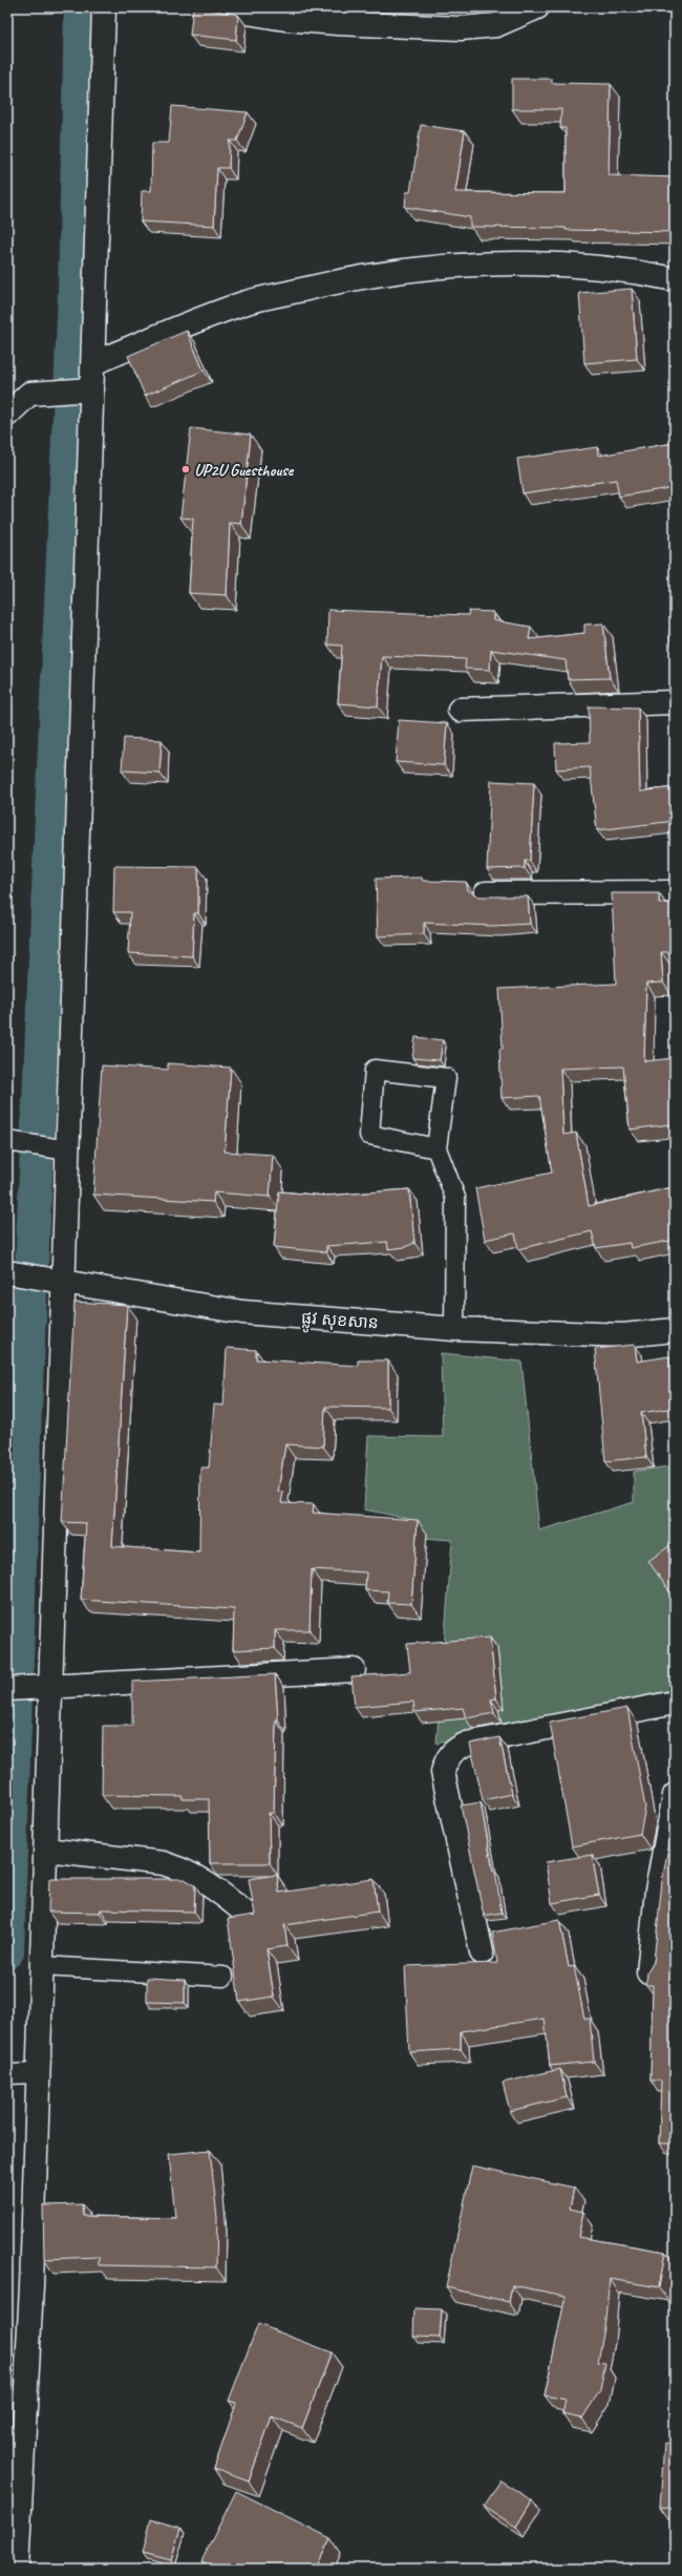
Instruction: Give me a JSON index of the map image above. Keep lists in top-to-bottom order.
{
  "streets": {
    "street": ["ផ្លូវ សុខសាន"]
  },
  "places": ["UP2U Guesthouse"]
}
